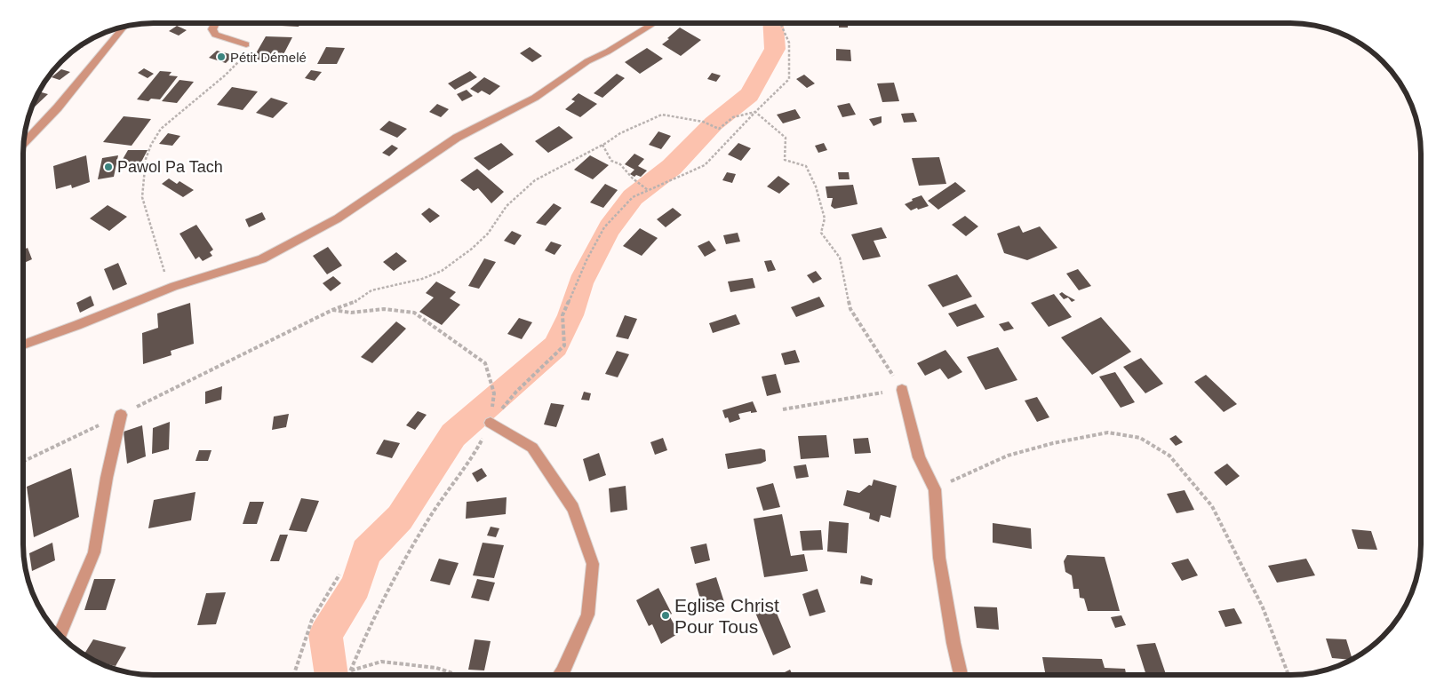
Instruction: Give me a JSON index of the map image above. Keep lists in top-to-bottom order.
{
  "places": ["Pétit Démelé", "Pawol Pa Tach", "Eglise Christ Pour Tous"]
}
